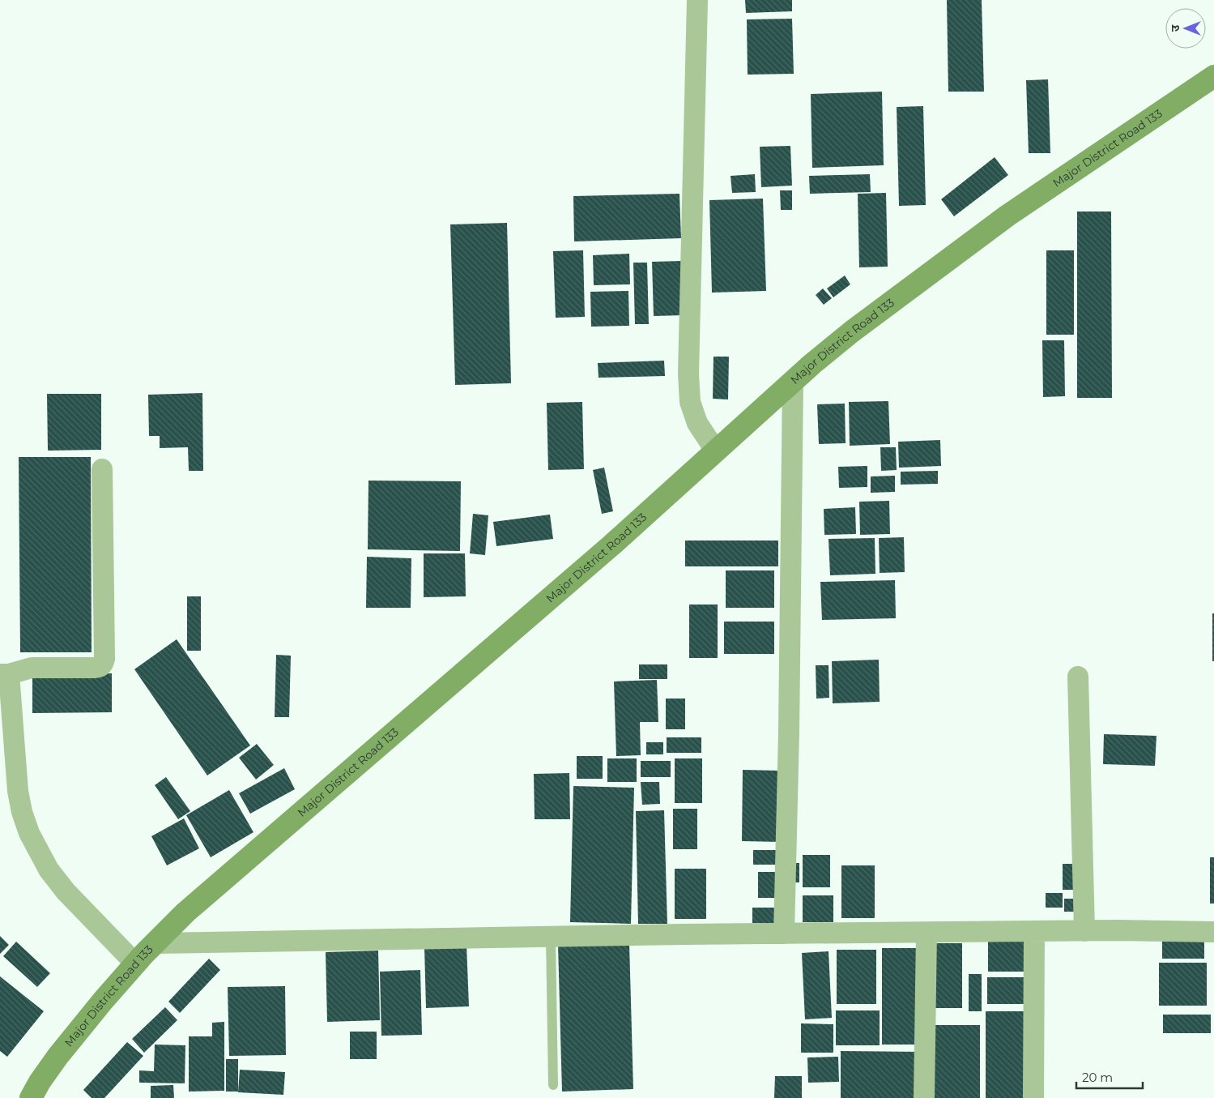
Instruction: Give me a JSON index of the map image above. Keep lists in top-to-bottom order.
{
  "streets": {
    "main road": ["Major District Road 133"]
  },
  "scale_bar": "20 m",
  "north": "left"
}
